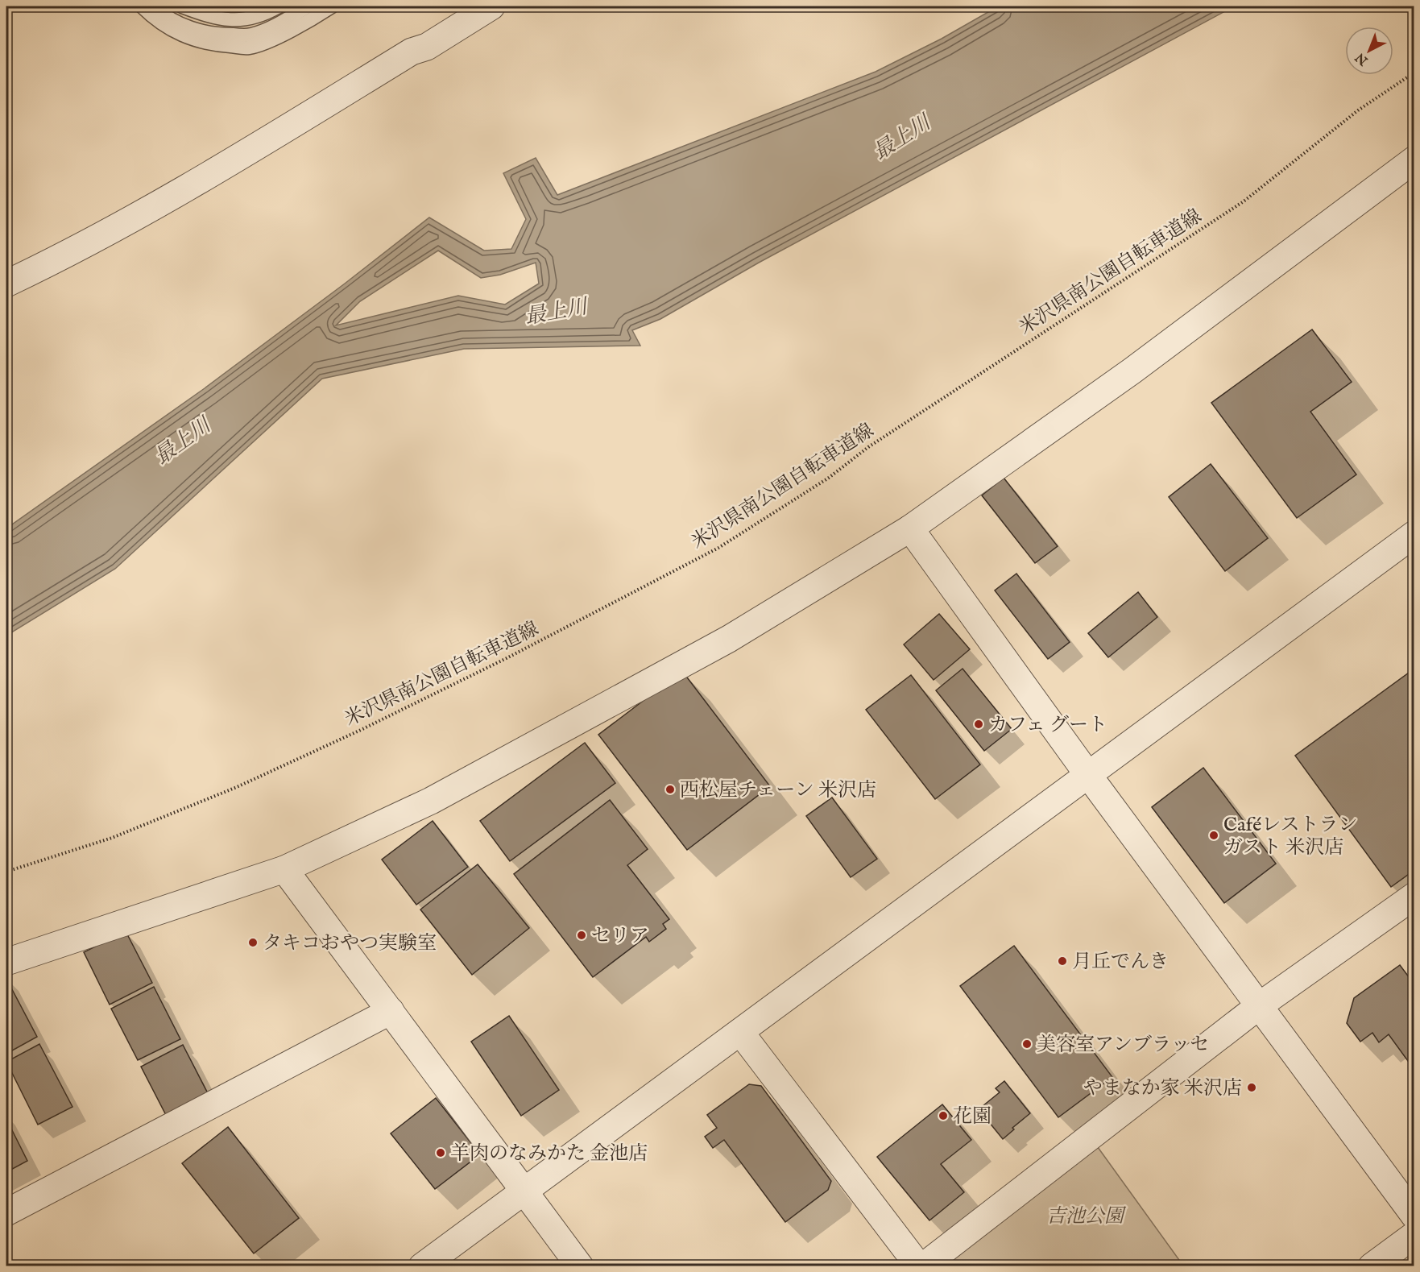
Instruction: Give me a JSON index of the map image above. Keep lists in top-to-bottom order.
{
  "streets": {
    "path": ["米沢県南公園自転車道線"]
  },
  "water": ["最上川"],
  "parks": ["吉池公園"],
  "places": [
    "カフェ グート",
    "西松屋チェーン 米沢店",
    "Caféレストラン ガスト 米沢店",
    "セリア",
    "タキコおやつ実験室",
    "月丘でんき",
    "美容室アンブラッセ",
    "やまなか家 米沢店",
    "花園",
    "羊肉のなみかた 金池店"
  ],
  "north": "bottom left"
}
